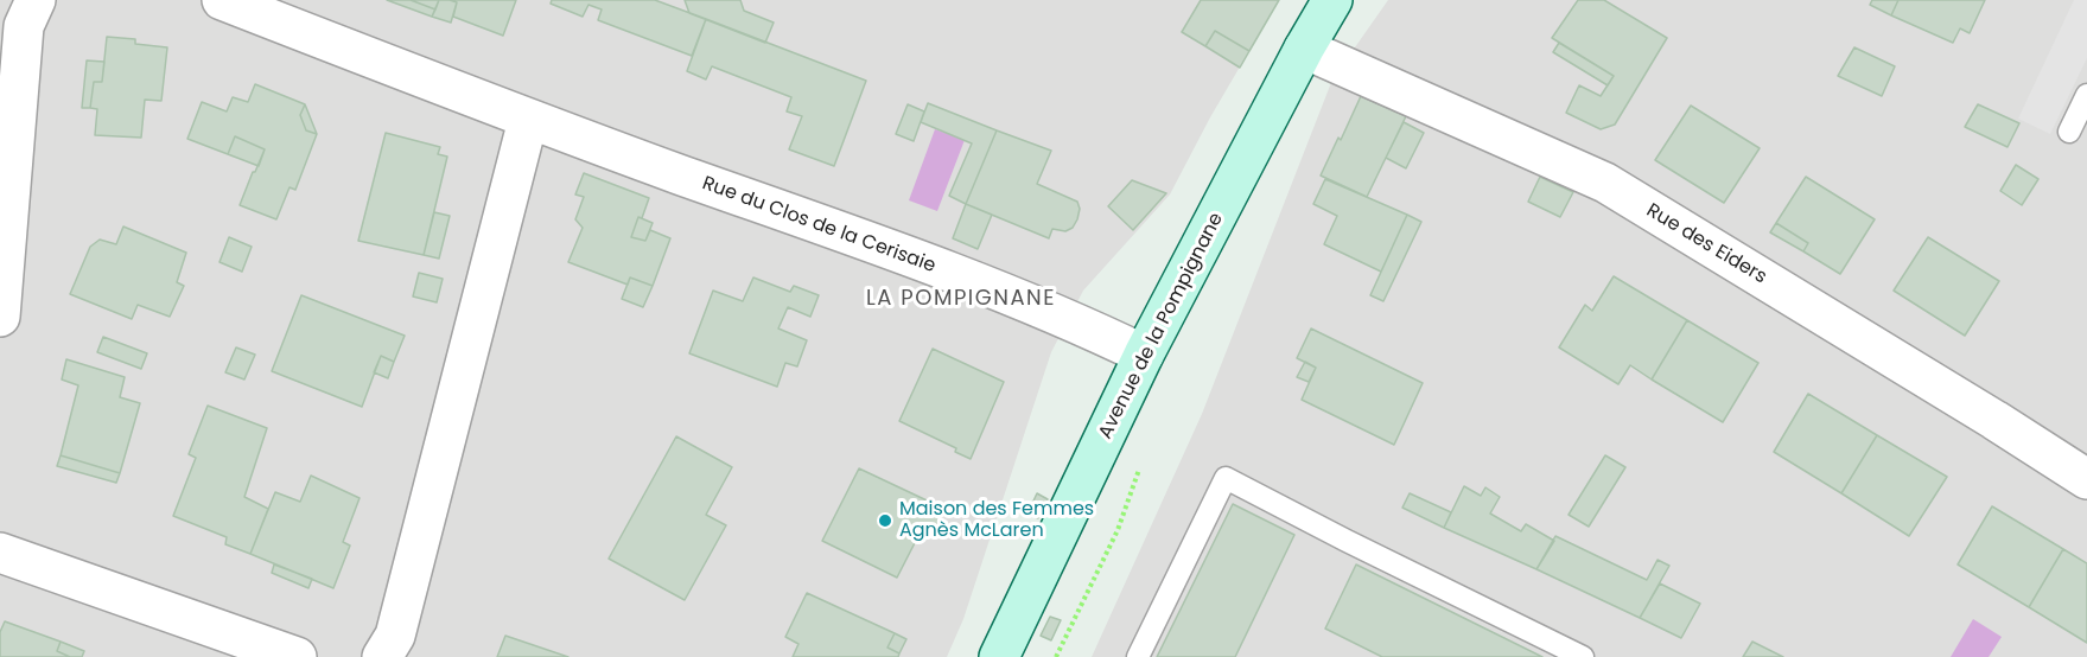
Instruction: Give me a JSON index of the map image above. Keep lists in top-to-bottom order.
{
  "streets": {
    "main road": ["Avenue de la Pompignane"],
    "street": ["Rue du Clos de la Cerisaie", "Rue des Eiders"]
  },
  "crossings": [
    ["Rue du Clos de la Cerisaie", "Avenue de la Pompignane"],
    ["Rue des Eiders", "Avenue de la Pompignane"]
  ],
  "districts": ["LA POMPIGNANE"],
  "places": ["Maison des Femmes Agnès McLaren"]
}
